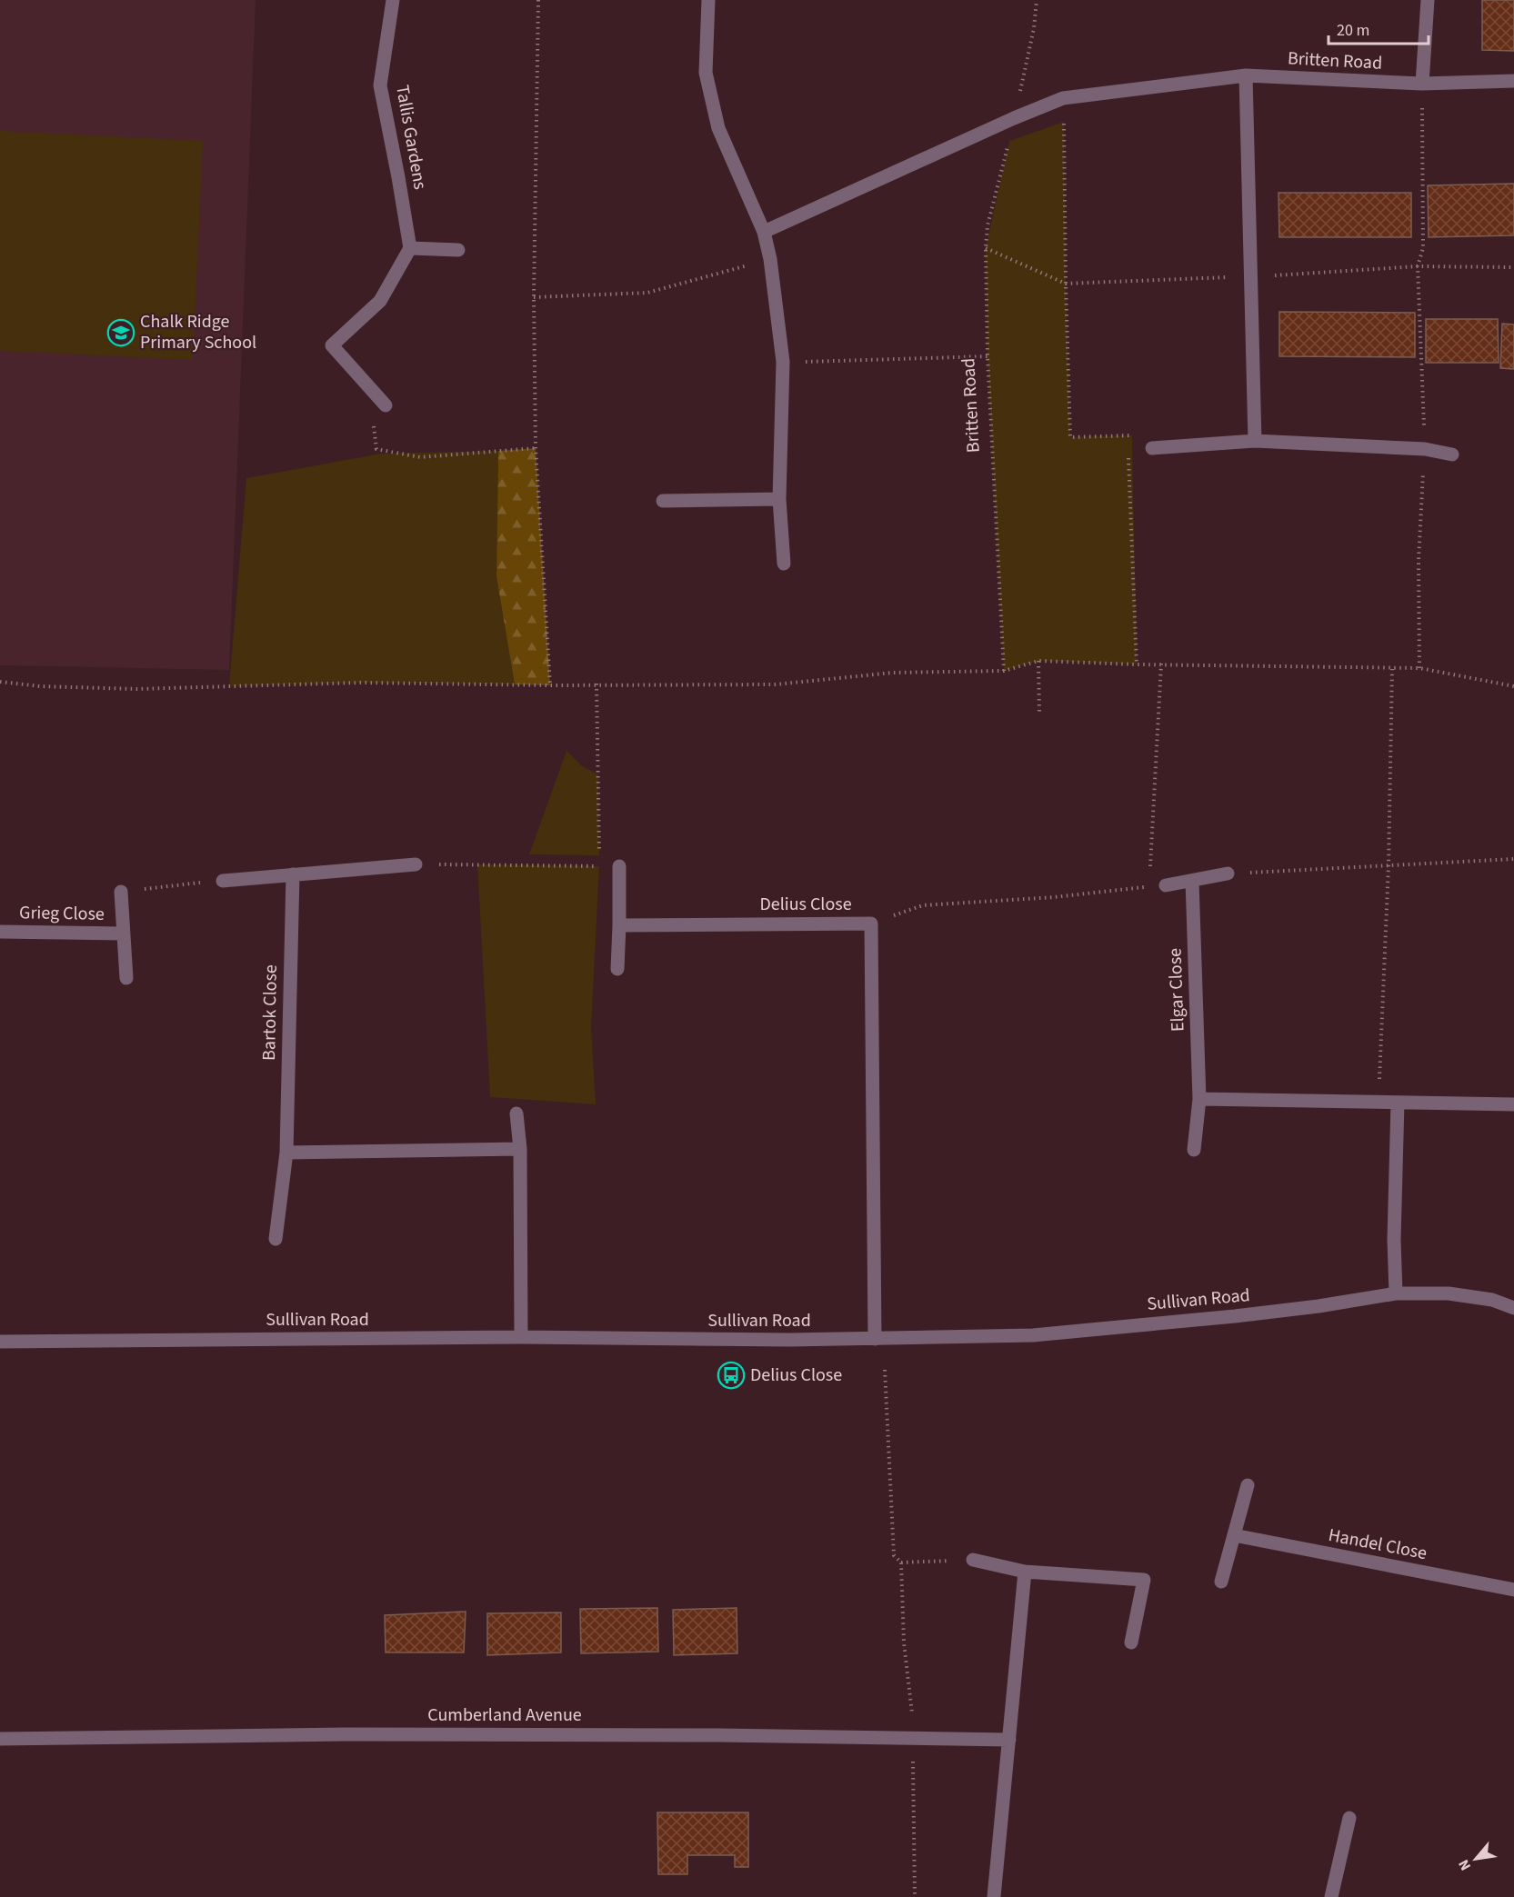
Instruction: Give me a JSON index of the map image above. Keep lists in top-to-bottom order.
{
  "streets": {
    "street": [
      "Britten Road",
      "Tallis Gardens",
      "Delius Close",
      "Grieg Close",
      "Elgar Close",
      "Bartok Close",
      "Sullivan Road",
      "Handel Close",
      "Cumberland Avenue"
    ]
  },
  "crossings": [
    ["Delius Close", "Sullivan Road"]
  ],
  "places": {
    "school or university": ["Chalk Ridge Primary School"],
    "bus stop": ["Delius Close"]
  },
  "scale_bar": "20 m",
  "north": "bottom left"
}
